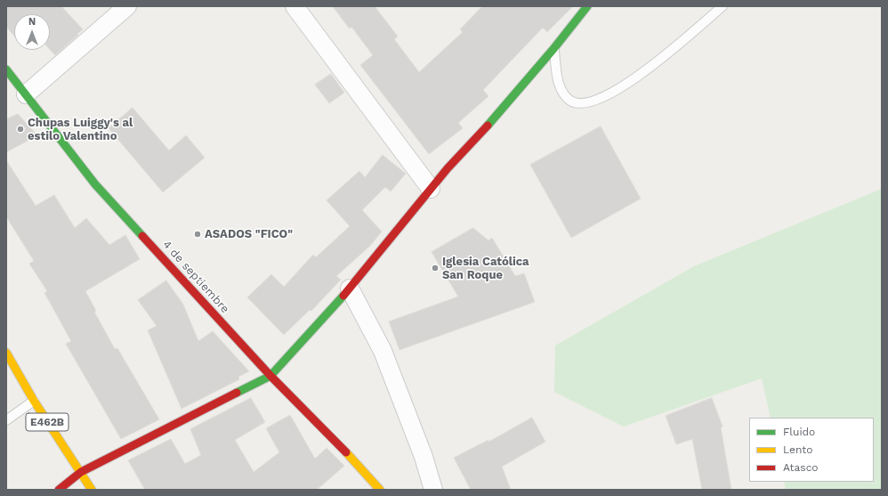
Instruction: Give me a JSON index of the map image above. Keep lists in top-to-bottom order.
{
  "streets": {
    "street": ["4 de septiembre", "E462B"]
  },
  "places": ["Chupas Luiggy's al estilo Valentino", "ASADOS \"FICO\"", "Iglesia Católica San Roque"],
  "legend": ["Fluido", "Lento", "Atasco"],
  "north": "top"
}
